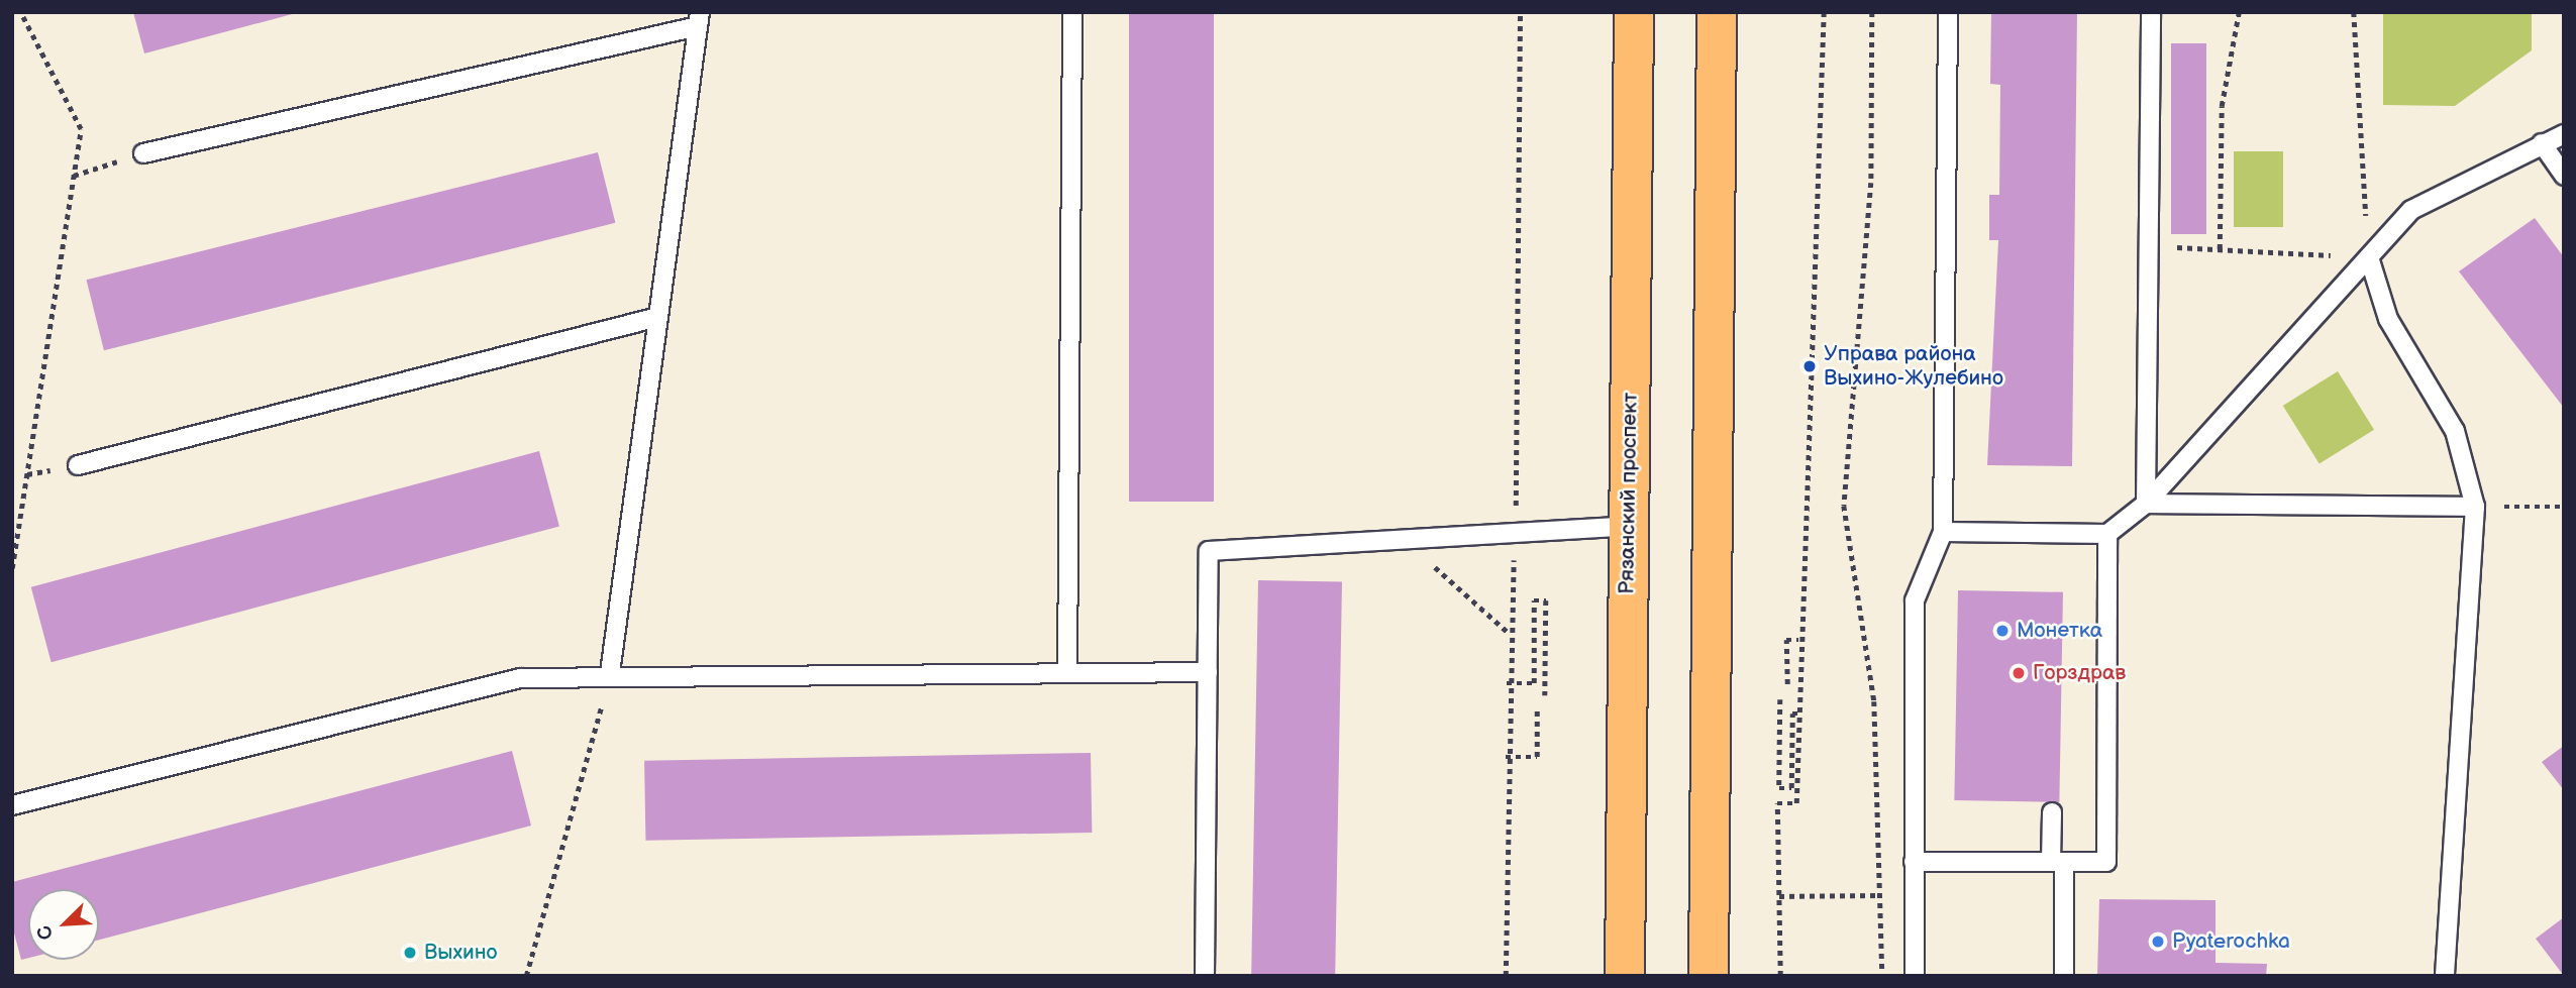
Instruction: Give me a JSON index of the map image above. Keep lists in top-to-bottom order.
{
  "streets": {
    "main road": ["Рязанский проспект"]
  },
  "places": [
    "Управа района Выхино-Жулебино",
    "Монетка",
    "Горздрав",
    "Pyaterochka",
    "Выхино"
  ],
  "north": "bottom left"
}
